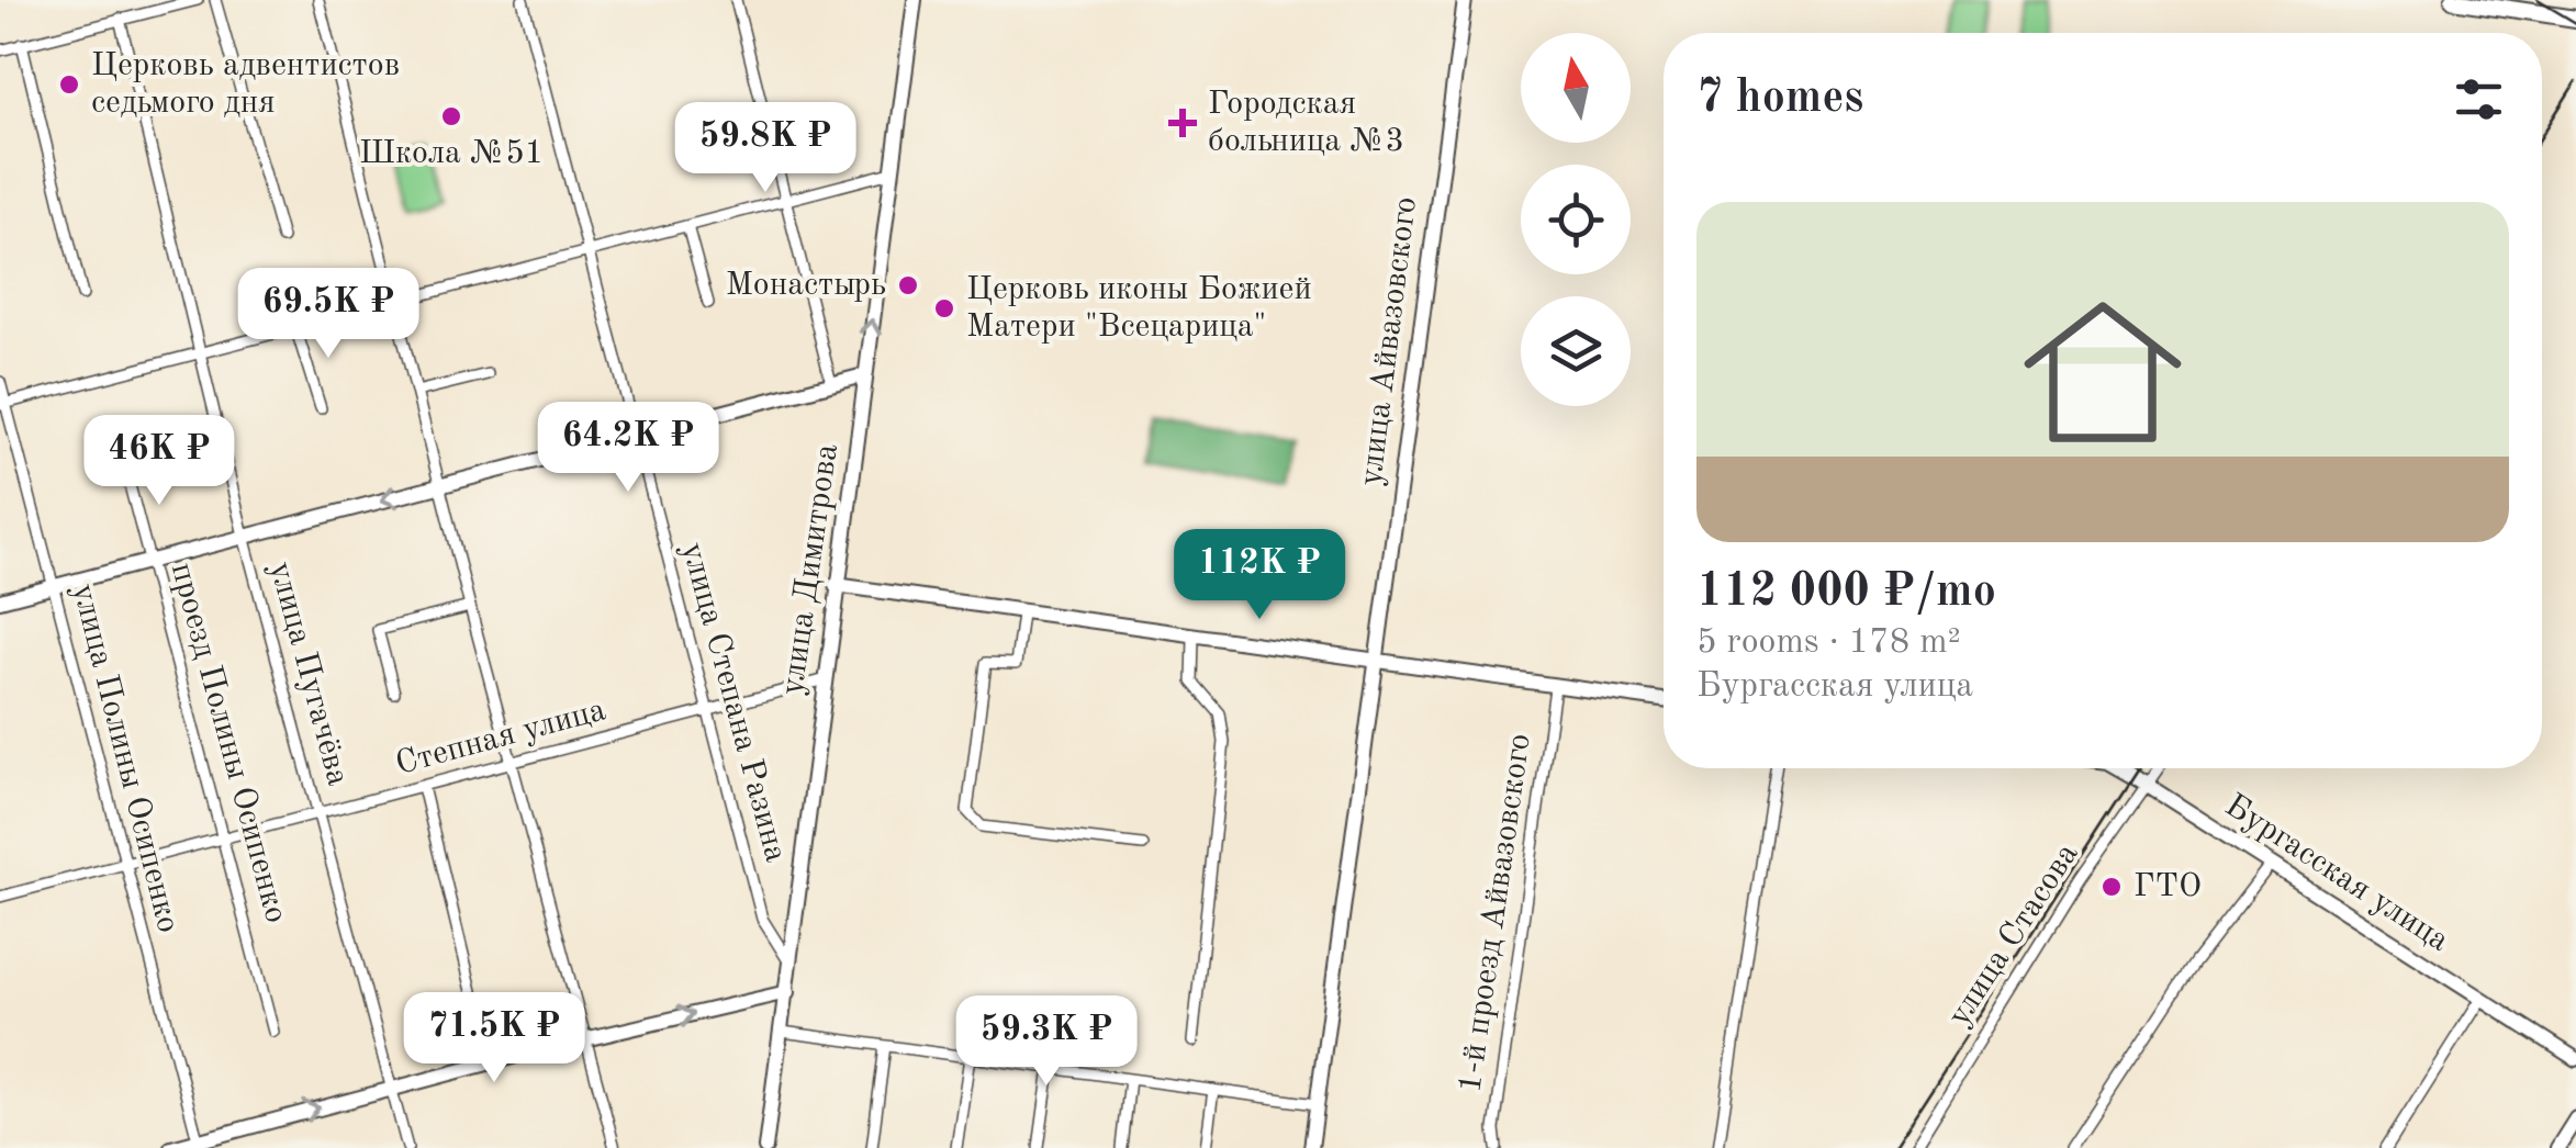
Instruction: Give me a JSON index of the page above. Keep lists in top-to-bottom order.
{
  "streets": {
    "street": [
      "улица Айвазовского",
      "улица Димитрова",
      "улица Пугачёва",
      "улица Степана Разина",
      "Степная улица",
      "проезд Полины Осипенко",
      "улица Полины Осипенко",
      "Бургасская улица",
      "1-й проезд Айвазовского",
      "улица Стасова"
    ]
  },
  "crossings": [
    ["улица Димитрова", "улица Степана Разина"],
    ["улица Димитрова", "Степная улица"],
    ["улица Пугачёва", "Степная улица"],
    ["улица Степана Разина", "Степная улица"],
    ["Степная улица", "проезд Полины Осипенко"],
    ["Степная улица", "улица Полины Осипенко"],
    ["Бургасская улица", "улица Стасова"]
  ],
  "places": {
    "other": [
      "Церковь адвентистов седьмого дня",
      "Школа №51",
      "Монастырь",
      "Церковь иконы Божией Матери \"Всецарица\"",
      "ГТО"
    ],
    "health": ["Городская больница №3"]
  },
  "north": "top",
  "page": {
    "heading": "7 homes",
    "price": [
      "59.8K ₽",
      "69.5K ₽",
      "64.2K ₽",
      "46K ₽",
      "112K ₽",
      "71.5K ₽",
      "59.3K ₽"
    ],
    "list": [
      {
        "name": "112 000 ₽/mo",
        "note": "5 rooms · 178 m² · Бургасская улица"
      }
    ]
  }
}
